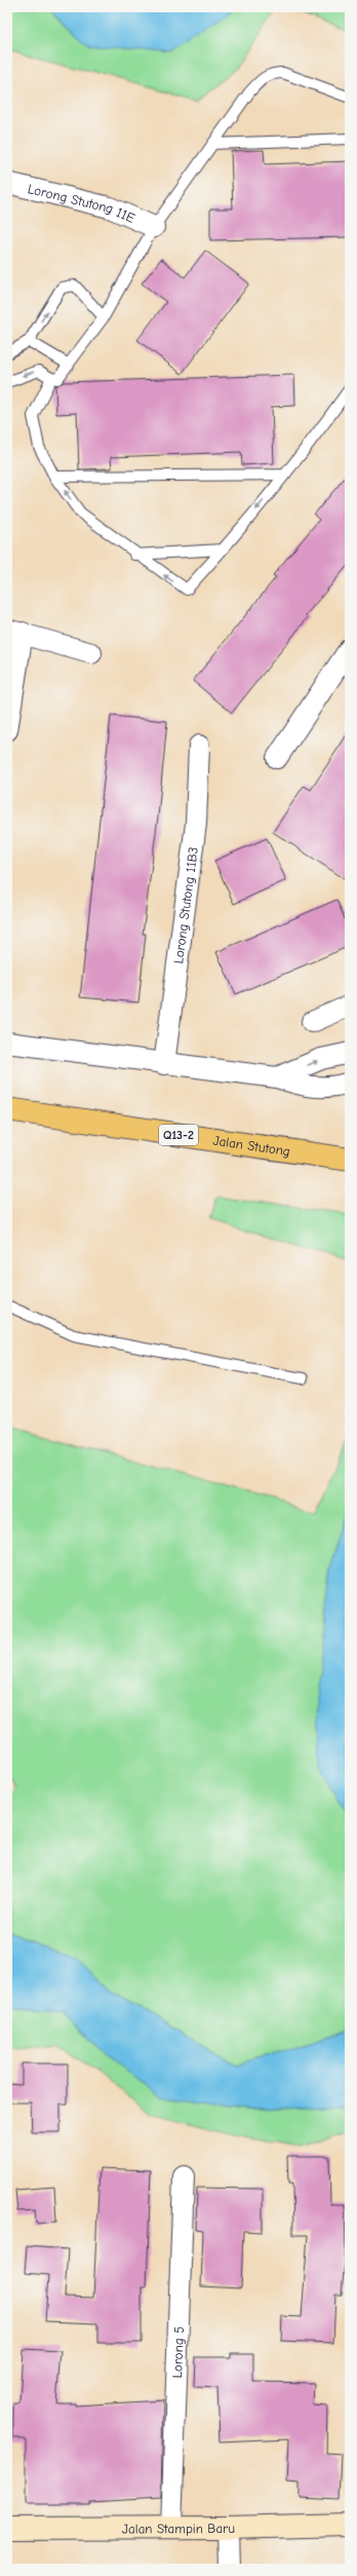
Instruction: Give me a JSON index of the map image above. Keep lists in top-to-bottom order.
{
  "streets": {
    "main road": ["Q13-2", "Jalan Stutong"],
    "street": [
      "Lorong Stutong 11E",
      "Lorong Stutong 11B3",
      "Lorong 5",
      "Jalan Stampin Baru"
    ]
  },
  "crossings": [
    ["Lorong 5", "Jalan Stampin Baru"]
  ]
}
